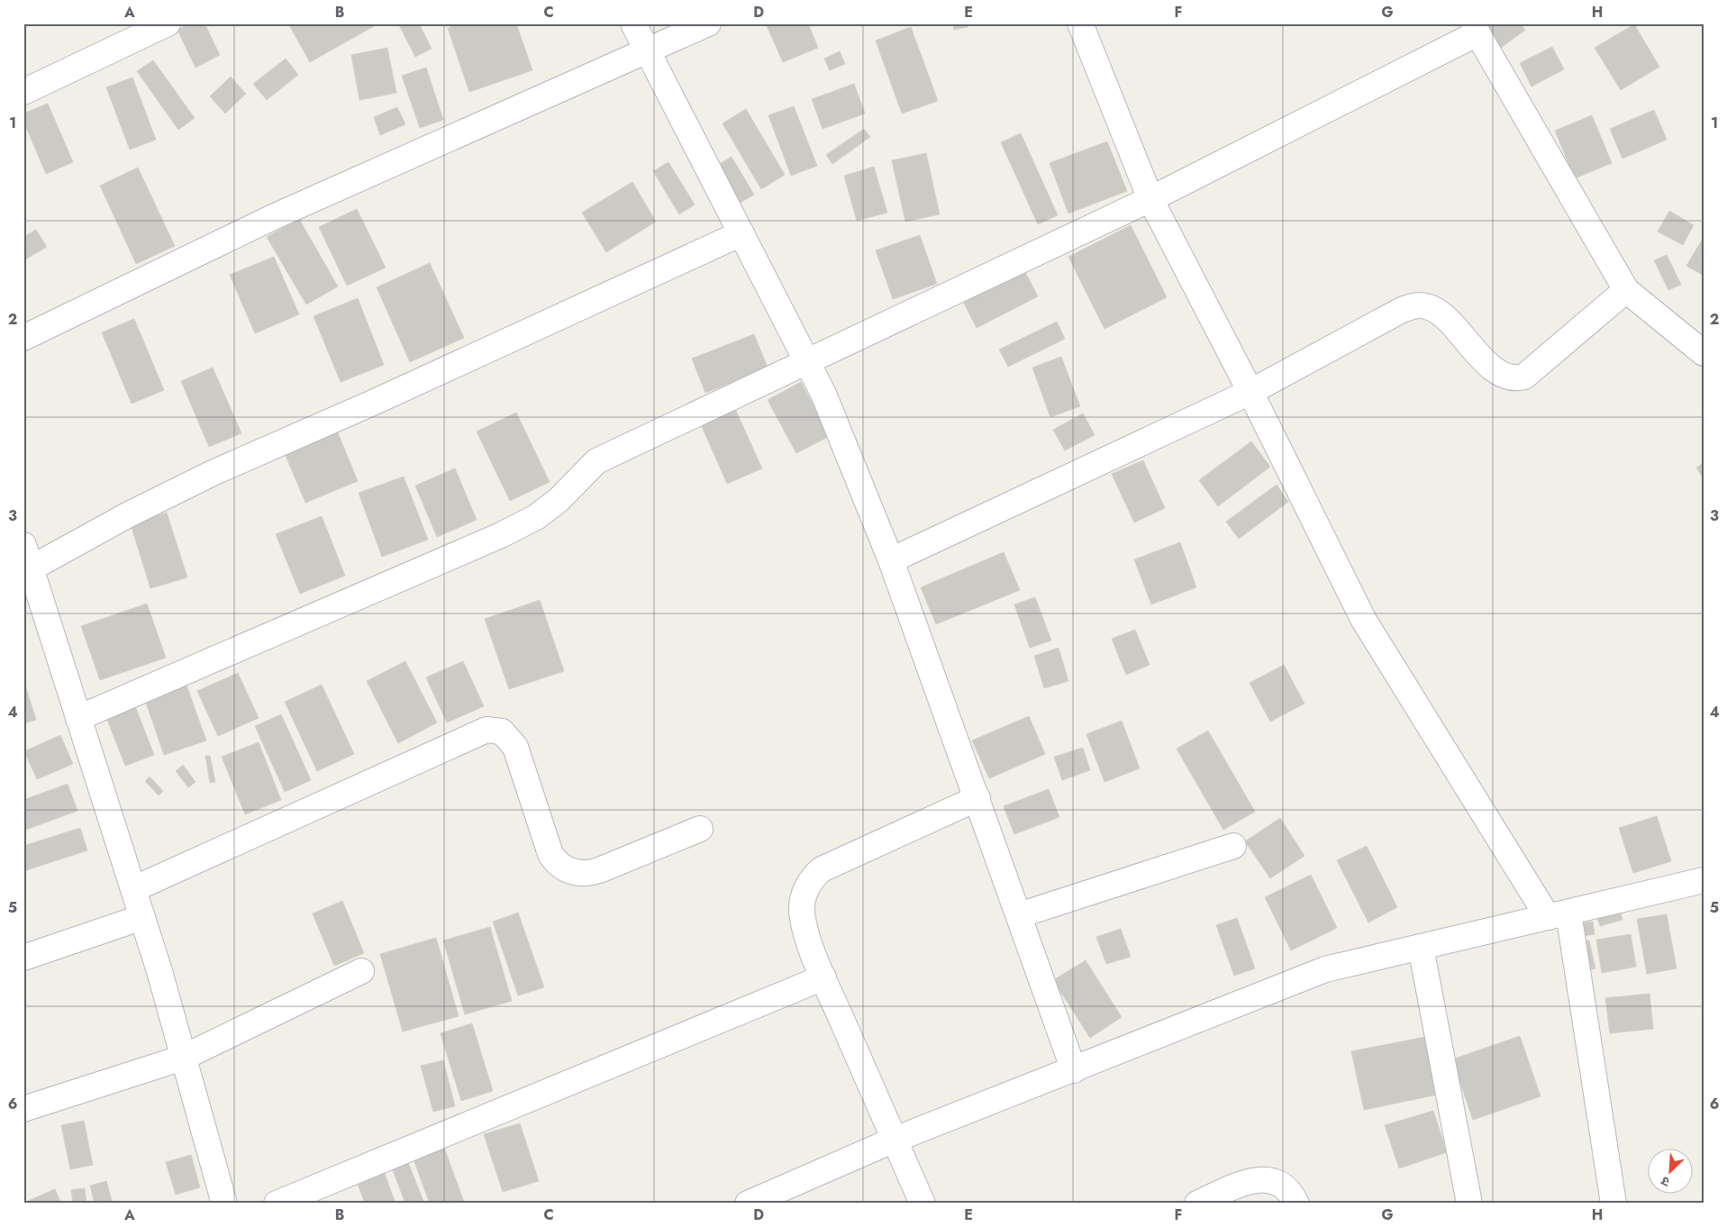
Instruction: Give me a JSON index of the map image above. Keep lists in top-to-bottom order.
{
  "north": "bottom left",
  "grid": {
    "columns": [
      "A",
      "B",
      "C",
      "D",
      "E",
      "F",
      "G",
      "H"
    ],
    "rows": [
      "1",
      "2",
      "3",
      "4",
      "5",
      "6"
    ]
  }
}
